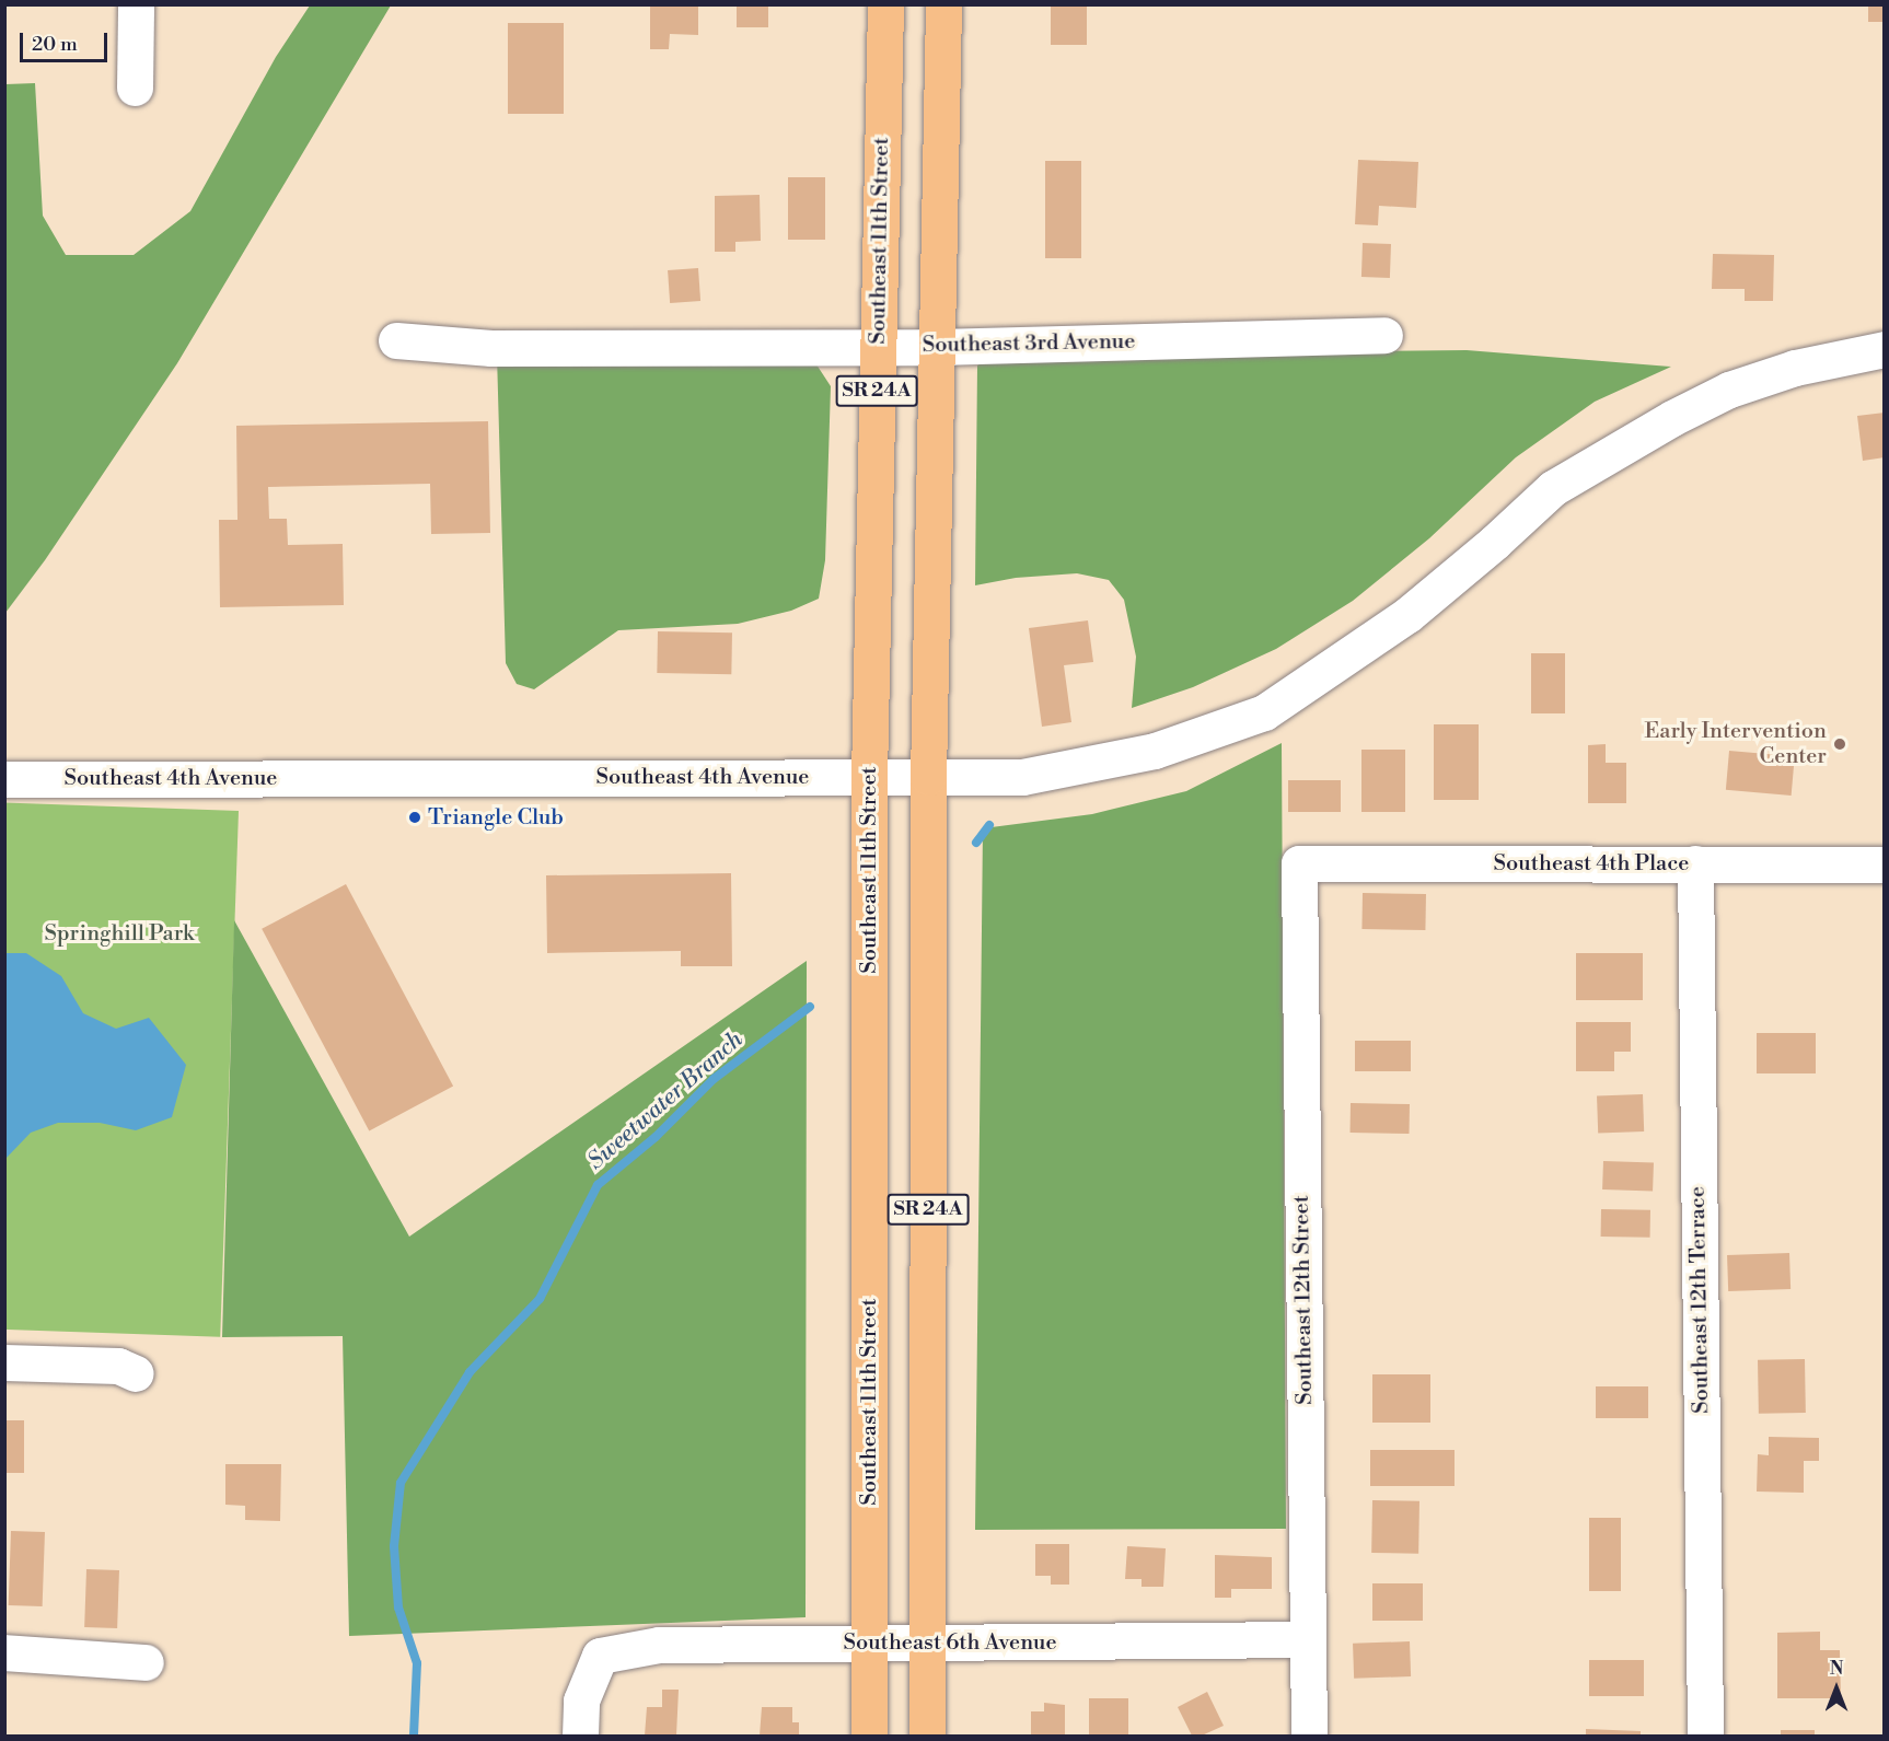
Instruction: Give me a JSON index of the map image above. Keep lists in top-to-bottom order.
{
  "streets": {
    "highway": ["Southeast 11th Street", "SR 24A"],
    "street": [
      "Southeast 3rd Avenue",
      "Southeast 4th Avenue",
      "Southeast 4th Place",
      "Southeast 12th Street",
      "Southeast 12th Terrace",
      "Southeast 6th Avenue"
    ]
  },
  "crossings": [
    ["Southeast 11th Street", "Southeast 3rd Avenue"],
    ["Southeast 11th Street", "Southeast 4th Avenue"],
    ["Southeast 11th Street", "Southeast 6th Avenue"],
    ["Southeast 3rd Avenue", "SR 24A"],
    ["SR 24A", "Southeast 4th Avenue"],
    ["SR 24A", "Southeast 6th Avenue"],
    ["Southeast 4th Place", "Southeast 12th Street"],
    ["Southeast 4th Place", "Southeast 12th Terrace"],
    ["Southeast 12th Street", "Southeast 6th Avenue"]
  ],
  "water": ["Sweetwater Branch"],
  "parks": ["Springhill Park"],
  "places": ["Early Intervention Center", "Triangle Club"],
  "scale_bar": "20 m",
  "north": "top"
}
